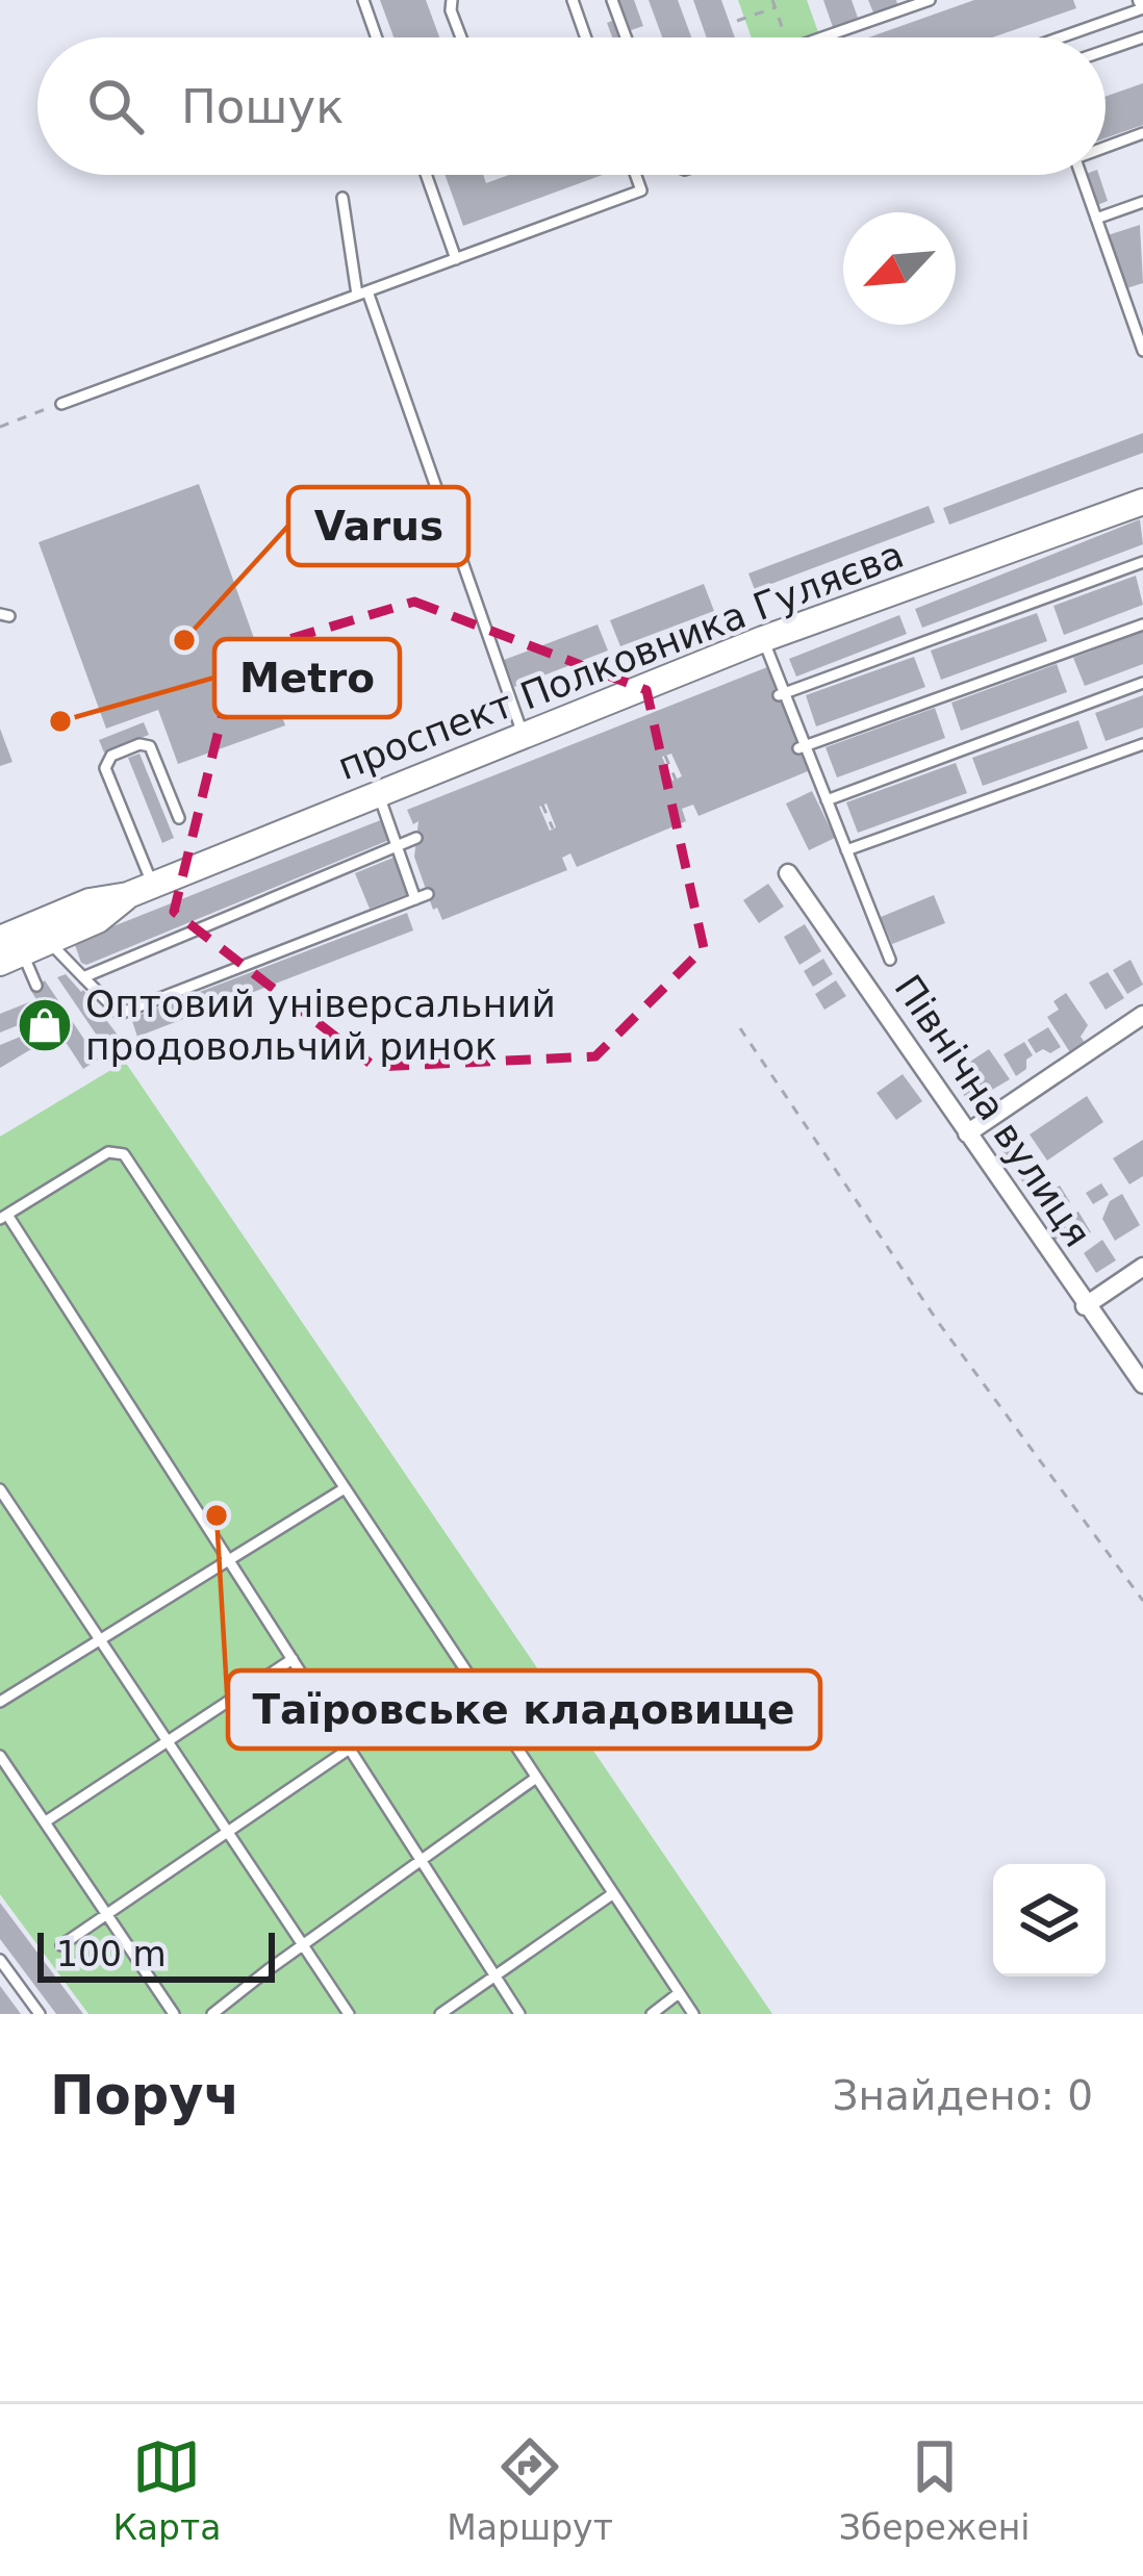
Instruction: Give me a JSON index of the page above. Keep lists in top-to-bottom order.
{
  "streets": {
    "main road": ["проспект Полковника Гуляєва"],
    "street": ["Північна вулиця"]
  },
  "places": {
    "other": ["Varus", "Metro", "Таїровське кладовище"],
    "shop": ["Оптовий універсальний продовольчий ринок"]
  },
  "scale_bar": "100 m",
  "north": "bottom left",
  "page": {
    "search": "Пошук",
    "scale": "100 m",
    "heading": ["Поруч", "Знайдено: 0"],
    "nav": ["Карта", "Маршрут", "Збережені"]
  }
}
